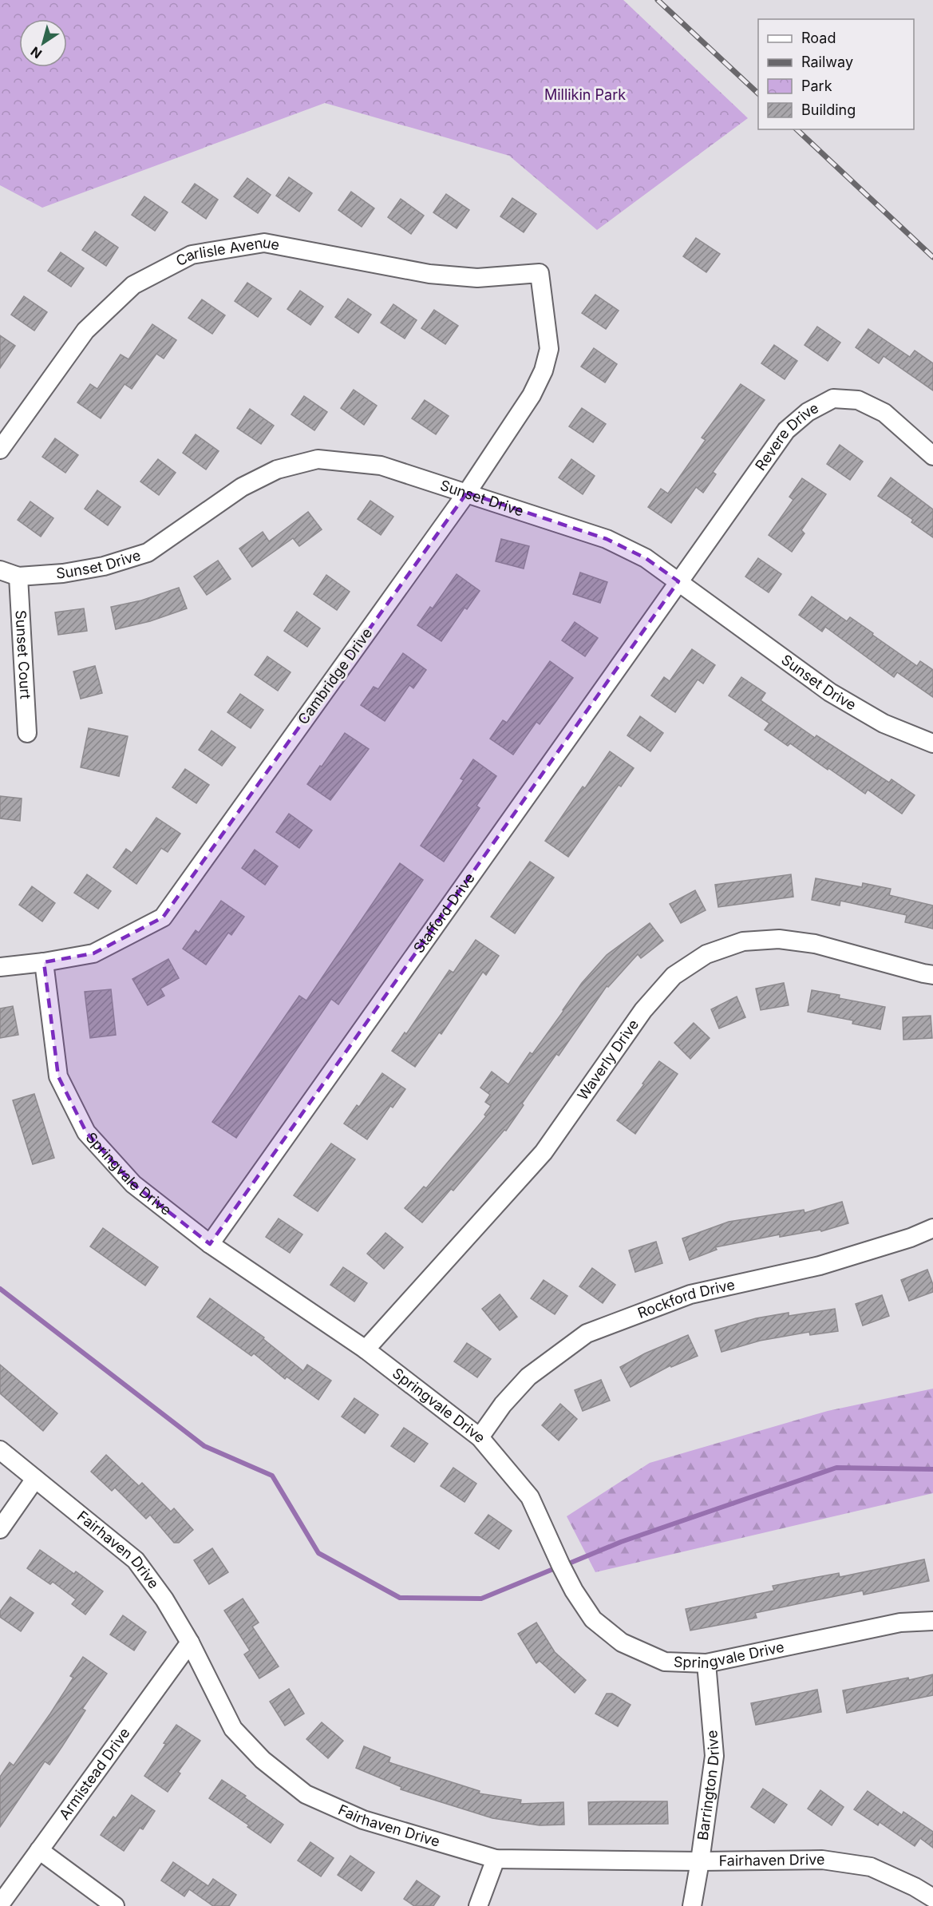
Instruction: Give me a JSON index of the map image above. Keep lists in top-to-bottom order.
{
  "streets": {
    "street": [
      "Carlisle Avenue",
      "Revere Drive",
      "Sunset Drive",
      "Sunset Court",
      "Cambridge Drive",
      "Stafford Drive",
      "Waverly Drive",
      "Springvale Drive",
      "Rockford Drive",
      "Fairhaven Drive",
      "Armistead Drive",
      "Barrington Drive"
    ]
  },
  "crossings": [
    ["Carlisle Avenue", "Cambridge Drive"],
    ["Revere Drive", "Sunset Drive"],
    ["Revere Drive", "Stafford Drive"],
    ["Sunset Drive", "Sunset Court"],
    ["Sunset Drive", "Cambridge Drive"],
    ["Sunset Drive", "Stafford Drive"],
    ["Cambridge Drive", "Springvale Drive"],
    ["Stafford Drive", "Springvale Drive"],
    ["Waverly Drive", "Springvale Drive"],
    ["Springvale Drive", "Rockford Drive"],
    ["Springvale Drive", "Barrington Drive"],
    ["Fairhaven Drive", "Armistead Drive"],
    ["Fairhaven Drive", "Barrington Drive"]
  ],
  "parks": ["Millikin Park"],
  "legend": [
    "Road",
    "Railway",
    "Park",
    "Building"
  ],
  "north": "bottom left"
}
